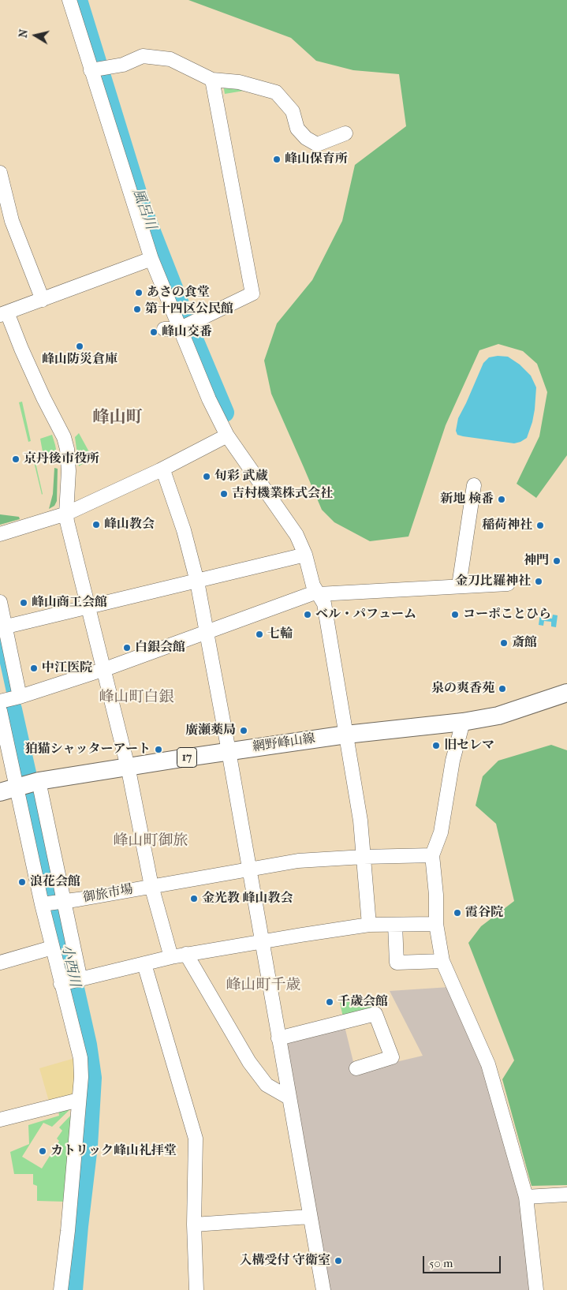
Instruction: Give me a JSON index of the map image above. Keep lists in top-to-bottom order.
{
  "streets": {
    "main road": ["網野峰山線", "17"],
    "street": ["御旅市場"]
  },
  "districts": [
    "峰山町",
    "峰山町白銀",
    "峰山町御旅",
    "峰山町千歳"
  ],
  "water": ["風呂川", "小西川"],
  "places": [
    "峰山保育所",
    "あさの食堂",
    "第十四区公民館",
    "峰山交番",
    "峰山防災倉庫",
    "京丹後市役所",
    "旬彩 武蔵",
    "吉村機業株式会社",
    "新地 検番",
    "峰山教会",
    "稲荷神社",
    "神門",
    "金刀比羅神社",
    "峰山商工会館",
    "ベル・パフューム",
    "コーポことひら",
    "七輪",
    "斎館",
    "白銀会館",
    "中江医院",
    "泉の爽香苑",
    "廣瀬薬局",
    "旧セレマ",
    "狛猫シャッターアート",
    "浪花会館",
    "金光教 峰山教会",
    "霞谷院",
    "千歳会館",
    "カトリック峰山礼拝堂",
    "入構受付 守衛室"
  ],
  "scale_bar": "50 m",
  "north": "left"
}
